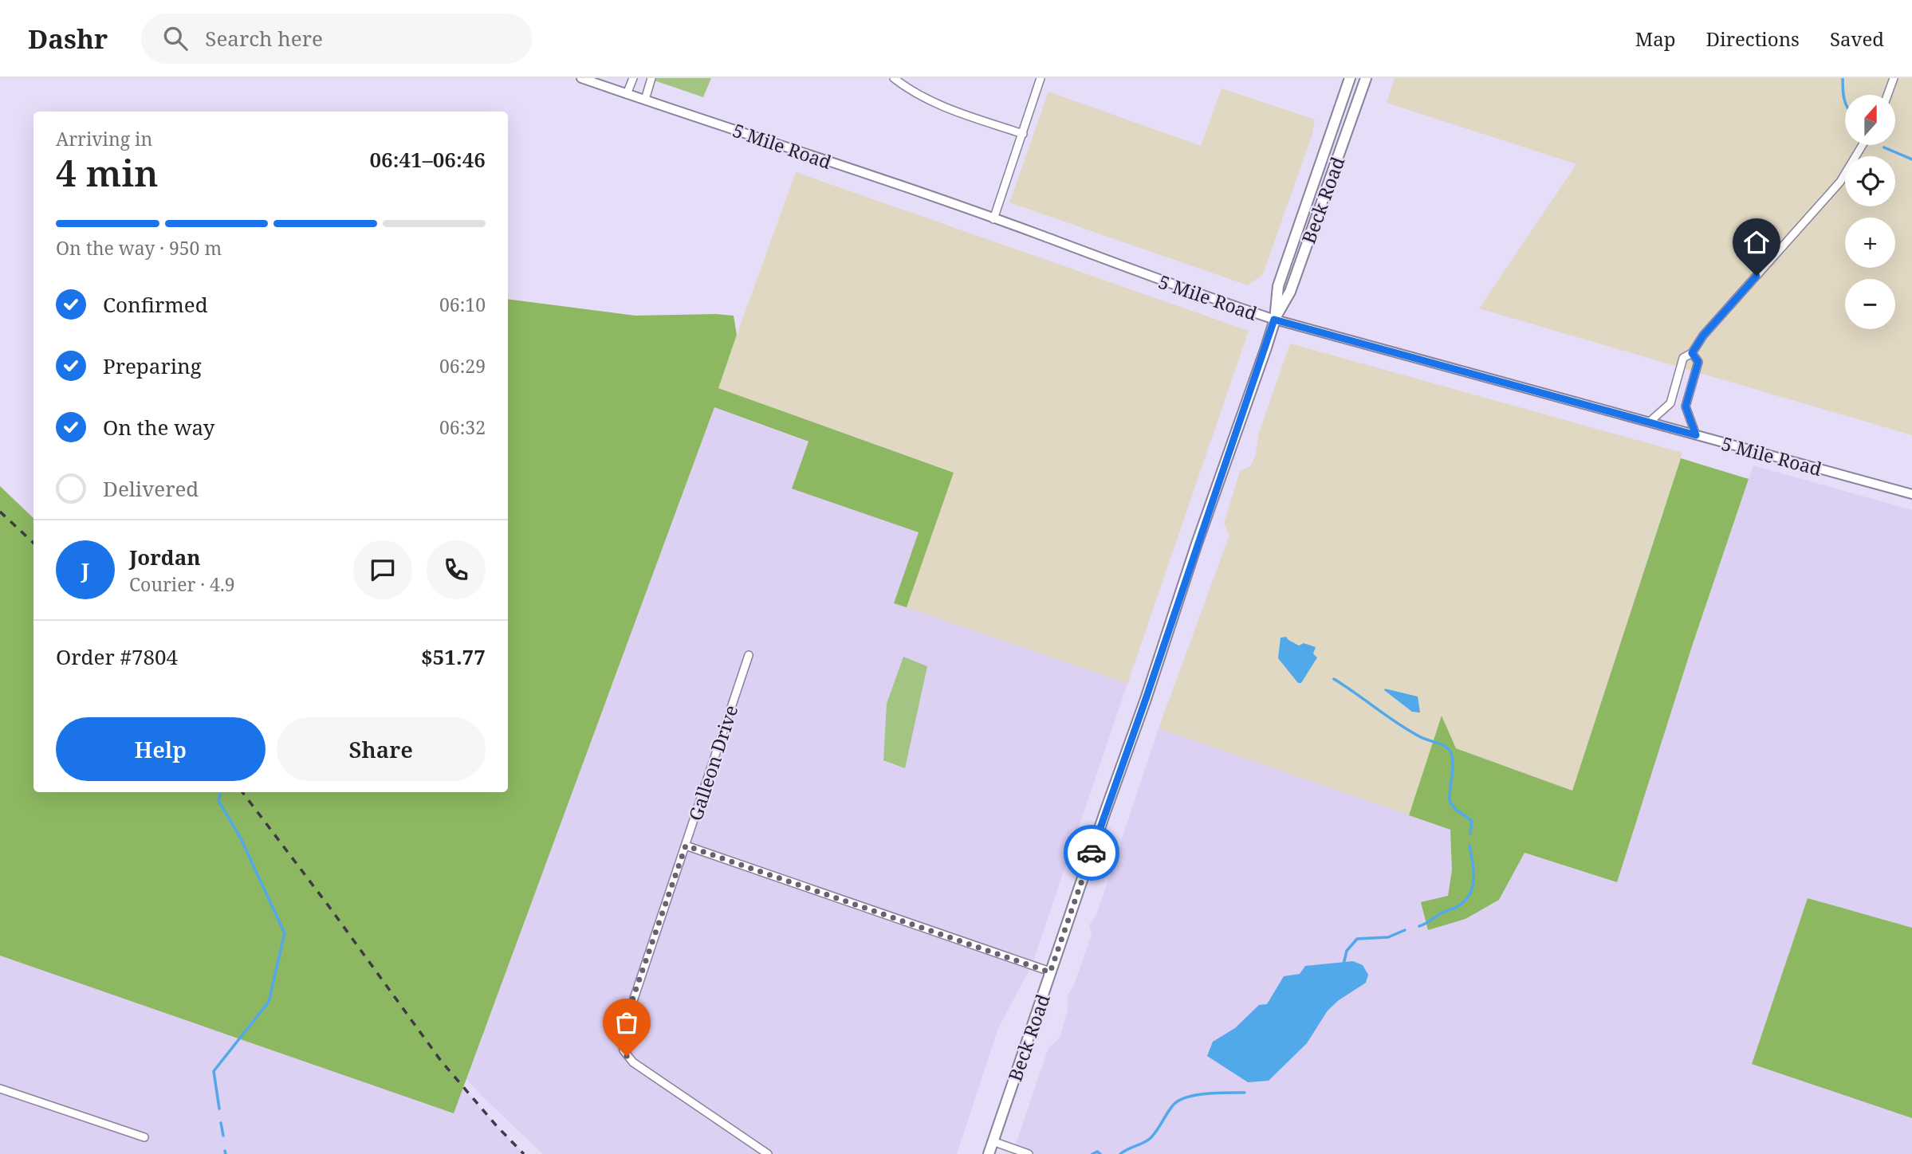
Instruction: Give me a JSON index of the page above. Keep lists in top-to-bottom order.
{
  "streets": {
    "main road": ["Beck Road"],
    "street": ["5 Mile Road", "Galleon Drive"]
  },
  "crossings": [
    ["5 Mile Road", "Beck Road"]
  ],
  "north": "top",
  "page": {
    "header": "Dashr",
    "search": "Search here",
    "nav": ["Map", "Directions", "Saved"],
    "map_buttons": ["+", "−"],
    "heading": ["4 min", "Arriving in", "06:41–06:46"],
    "panel": [
      "Jordan",
      "Courier · 4.9",
      "Order #7804",
      "$51.77"
    ],
    "bar": "On the way · 950 m",
    "list": [
      ["Confirmed", "06:10"],
      ["Preparing", "06:29"],
      ["On the way", "06:32"],
      "Delivered"
    ],
    "round": "J",
    "buttons": ["Help", "Share"]
  }
}
